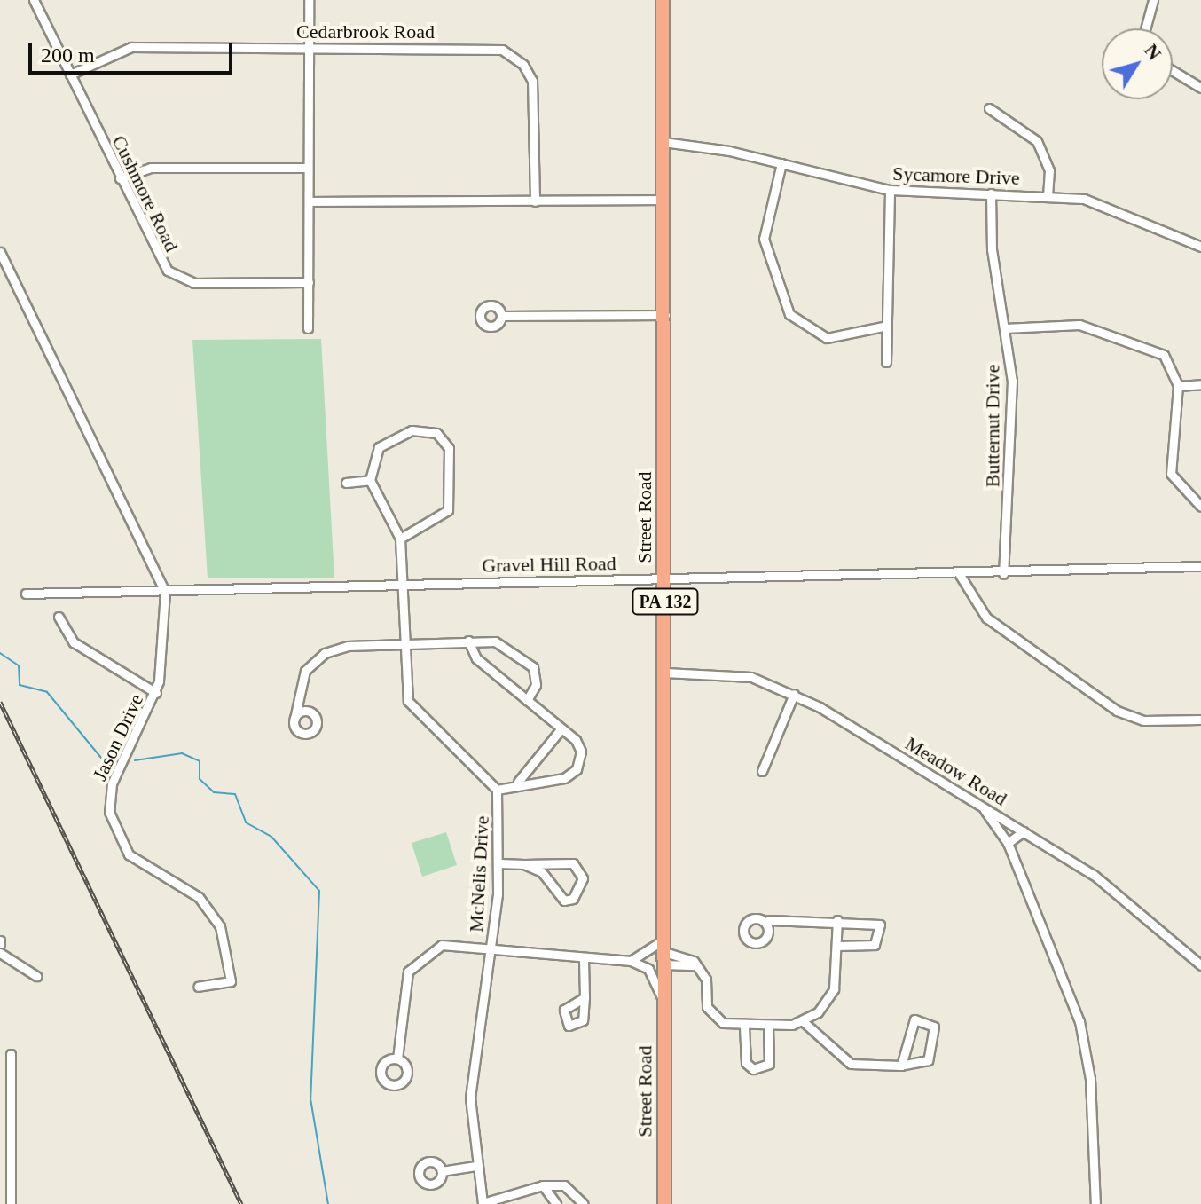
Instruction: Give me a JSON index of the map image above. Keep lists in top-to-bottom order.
{
  "streets": {
    "main road": ["Street Road", "PA 132"],
    "street": [
      "Cedarbrook Road",
      "Sycamore Drive",
      "Cushmore Road",
      "Butternut Drive",
      "Gravel Hill Road",
      "Jason Drive",
      "Meadow Road",
      "McNelis Drive"
    ]
  },
  "crossings": [
    ["Cedarbrook Road", "Cushmore Road"],
    ["Sycamore Drive", "Butternut Drive"],
    ["Sycamore Drive", "Street Road"],
    ["Butternut Drive", "Gravel Hill Road"],
    ["Street Road", "Gravel Hill Road"],
    ["Street Road", "Meadow Road"],
    ["Gravel Hill Road", "Jason Drive"],
    ["Gravel Hill Road", "McNelis Drive"]
  ],
  "scale_bar": "200 m",
  "north": "top right"
}
